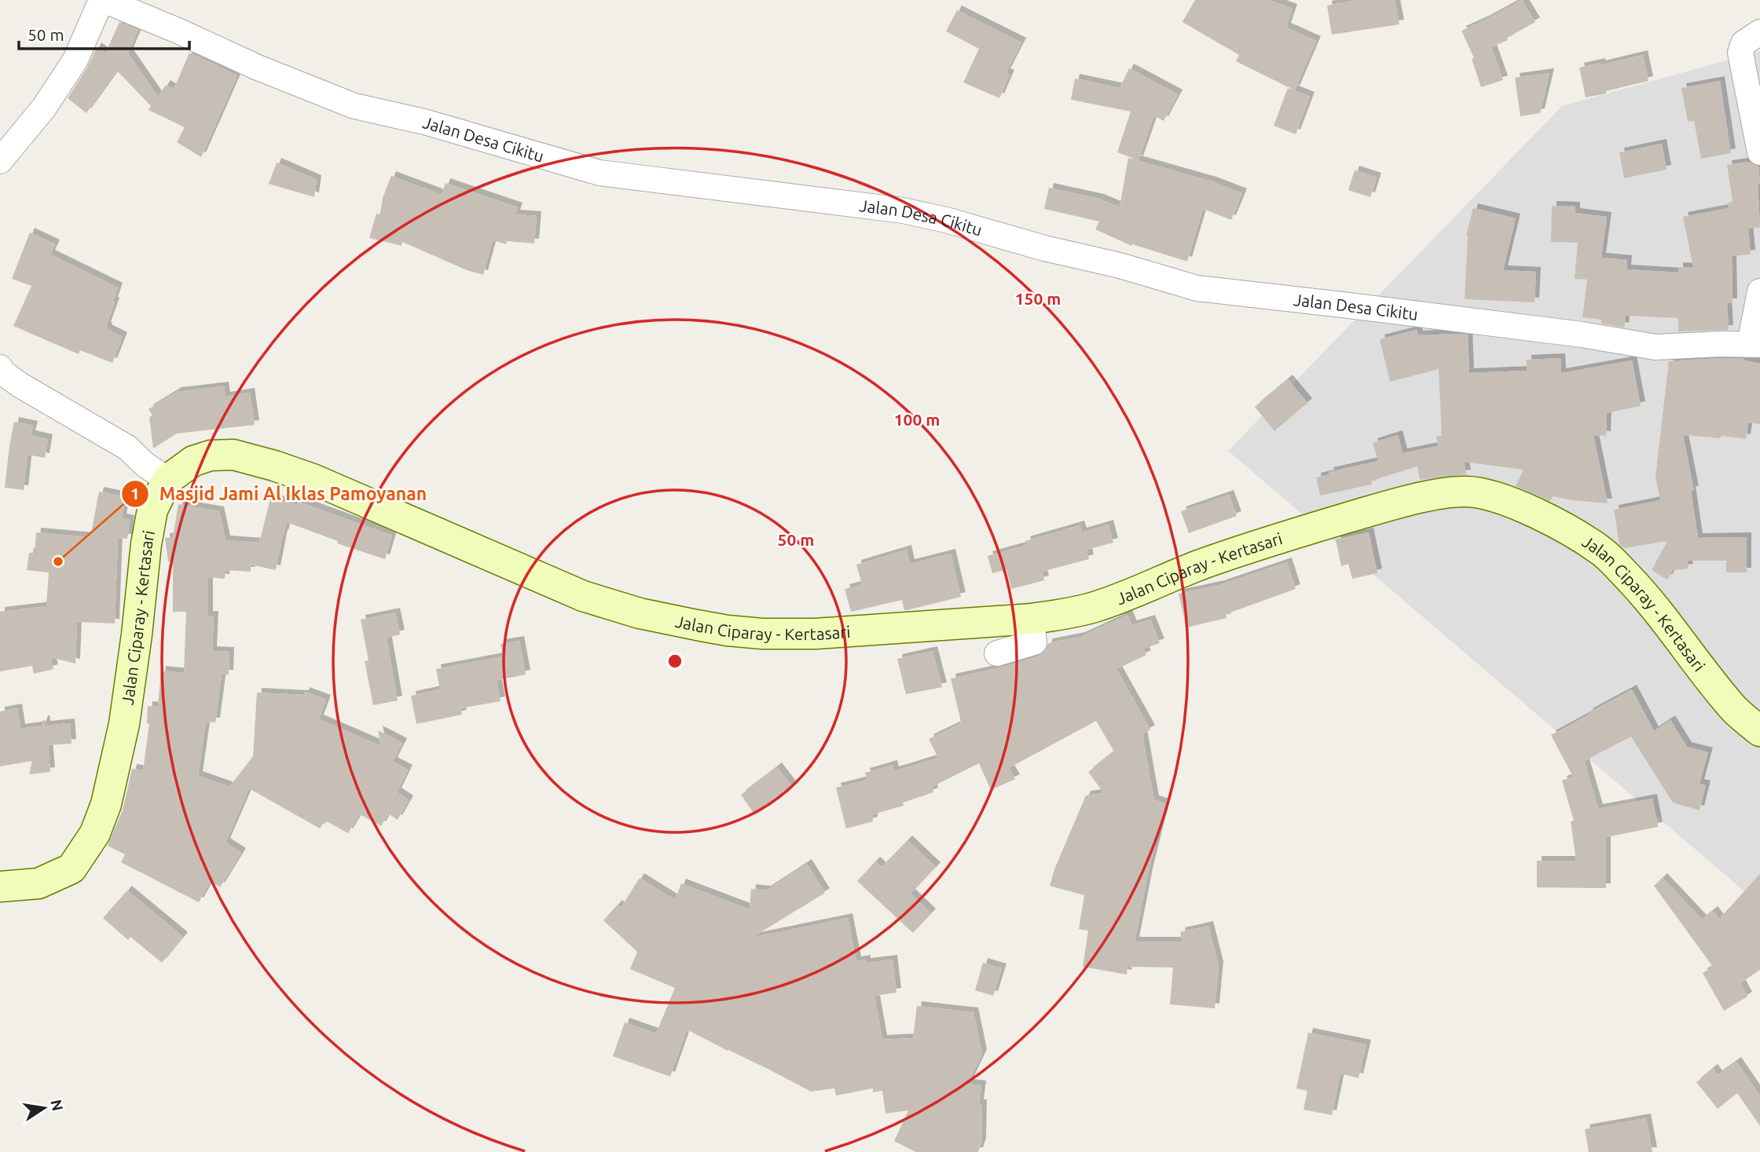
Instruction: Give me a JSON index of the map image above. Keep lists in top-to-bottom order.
{
  "streets": {
    "main road": ["Jalan Ciparay - Kertasari"],
    "street": ["Jalan Desa Cikitu"]
  },
  "places": ["Masjid Jami Al Iklas Pamoyanan"],
  "scale_bar": "50 m",
  "north": "right",
  "rings": ["150 m", "100 m", "50 m"]
}
